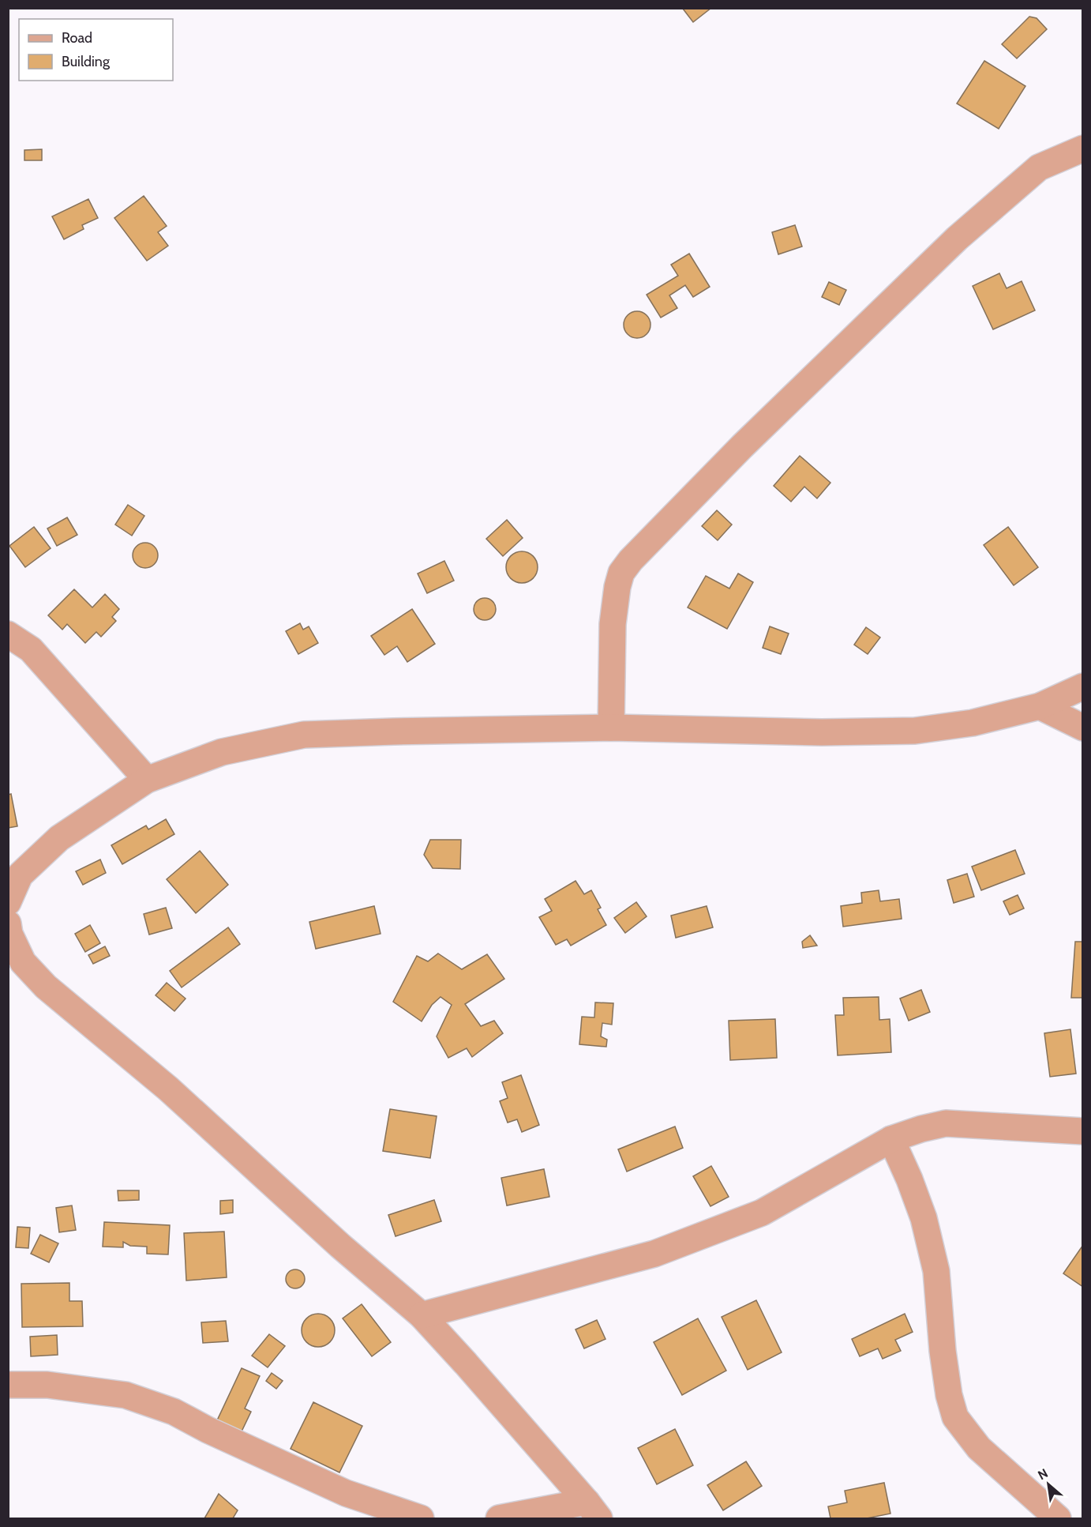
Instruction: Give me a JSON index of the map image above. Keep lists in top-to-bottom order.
{
  "legend": ["Road", "Building"],
  "north": "top left"
}
